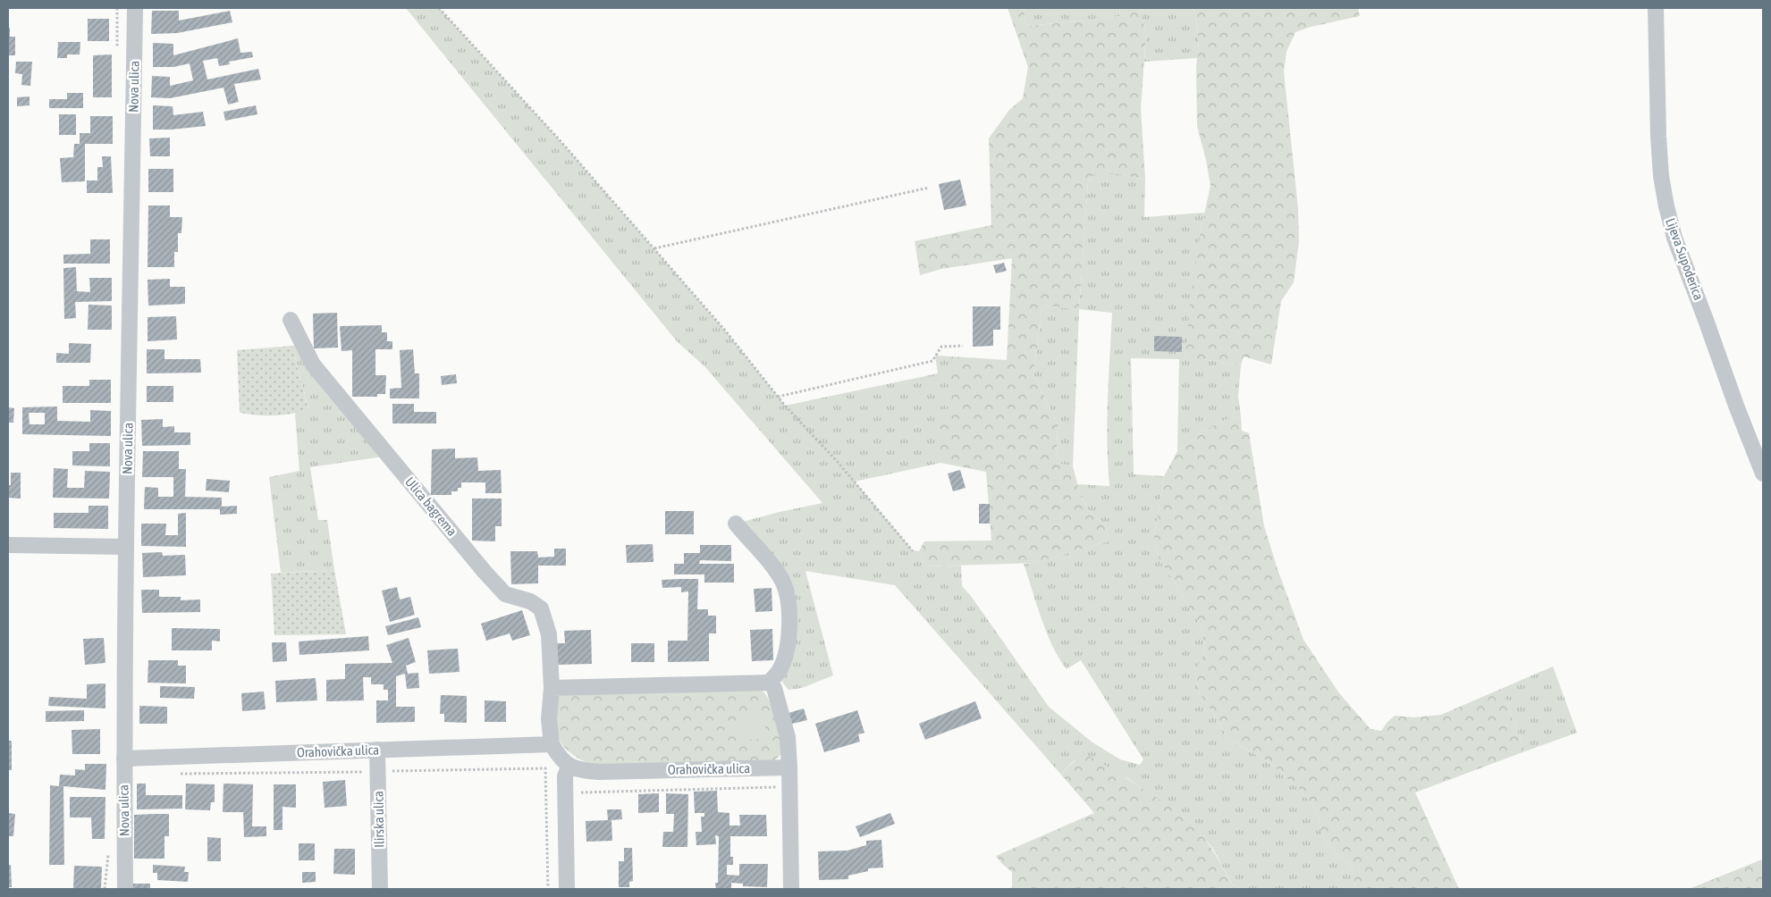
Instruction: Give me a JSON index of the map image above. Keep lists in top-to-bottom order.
{
  "streets": {
    "street": [
      "Nova ulica",
      "Lijeva Supoderica",
      "Ulica bagrema",
      "Orahovička ulica",
      "Ilirska ulica"
    ]
  },
  "crossings": [
    ["Nova ulica", "Orahovička ulica"],
    ["Orahovička ulica", "Ilirska ulica"]
  ]
}
